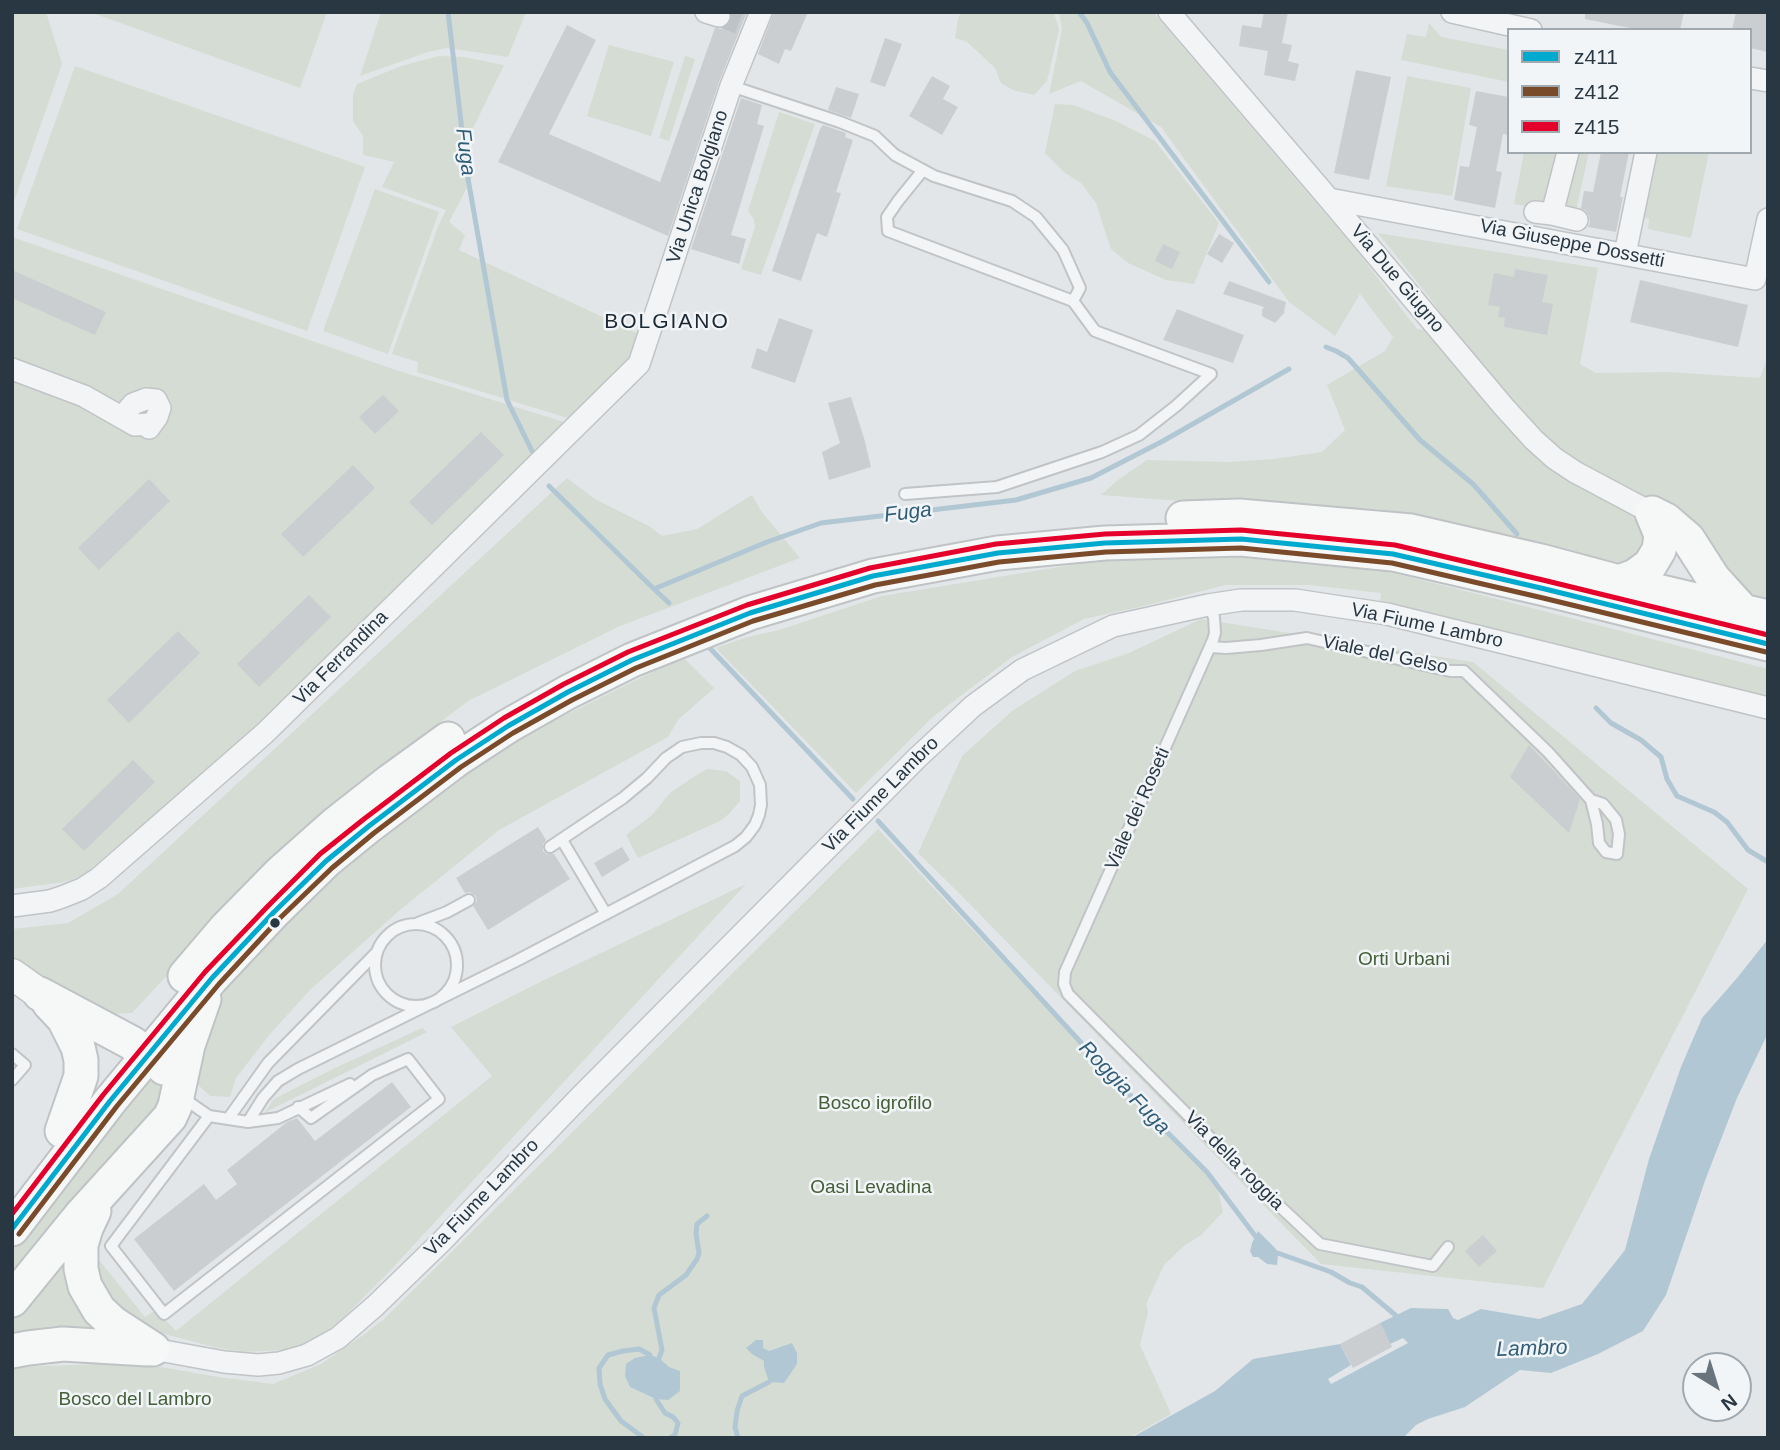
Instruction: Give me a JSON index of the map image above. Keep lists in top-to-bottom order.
{
  "streets": {
    "street": [
      "Via Unica Bolgiano",
      "Via Giuseppe Dossetti",
      "Via Due Giugno",
      "Via Fiume Lambro",
      "Via Ferrandina"
    ],
    "lane": ["Viale del Gelso", "Viale dei Roseti", "Via della roggia"]
  },
  "crossings": [
    ["Via Unica Bolgiano", "Via Ferrandina"],
    ["Via Giuseppe Dossetti", "Via Due Giugno"],
    ["Viale del Gelso", "Viale dei Roseti"],
    ["Viale dei Roseti", "Via della roggia"]
  ],
  "districts": ["BOLGIANO"],
  "water": ["Fuga", "Roggia Fuga", "Lambro"],
  "parks": [
    "Orti Urbani",
    "Bosco igrofilo",
    "Oasi Levadina",
    "Bosco del Lambro"
  ],
  "lines": ["transit line z415", "transit line z411", "transit line z412"],
  "legend": ["z411", "z412", "z415"],
  "north": "bottom right"
}
